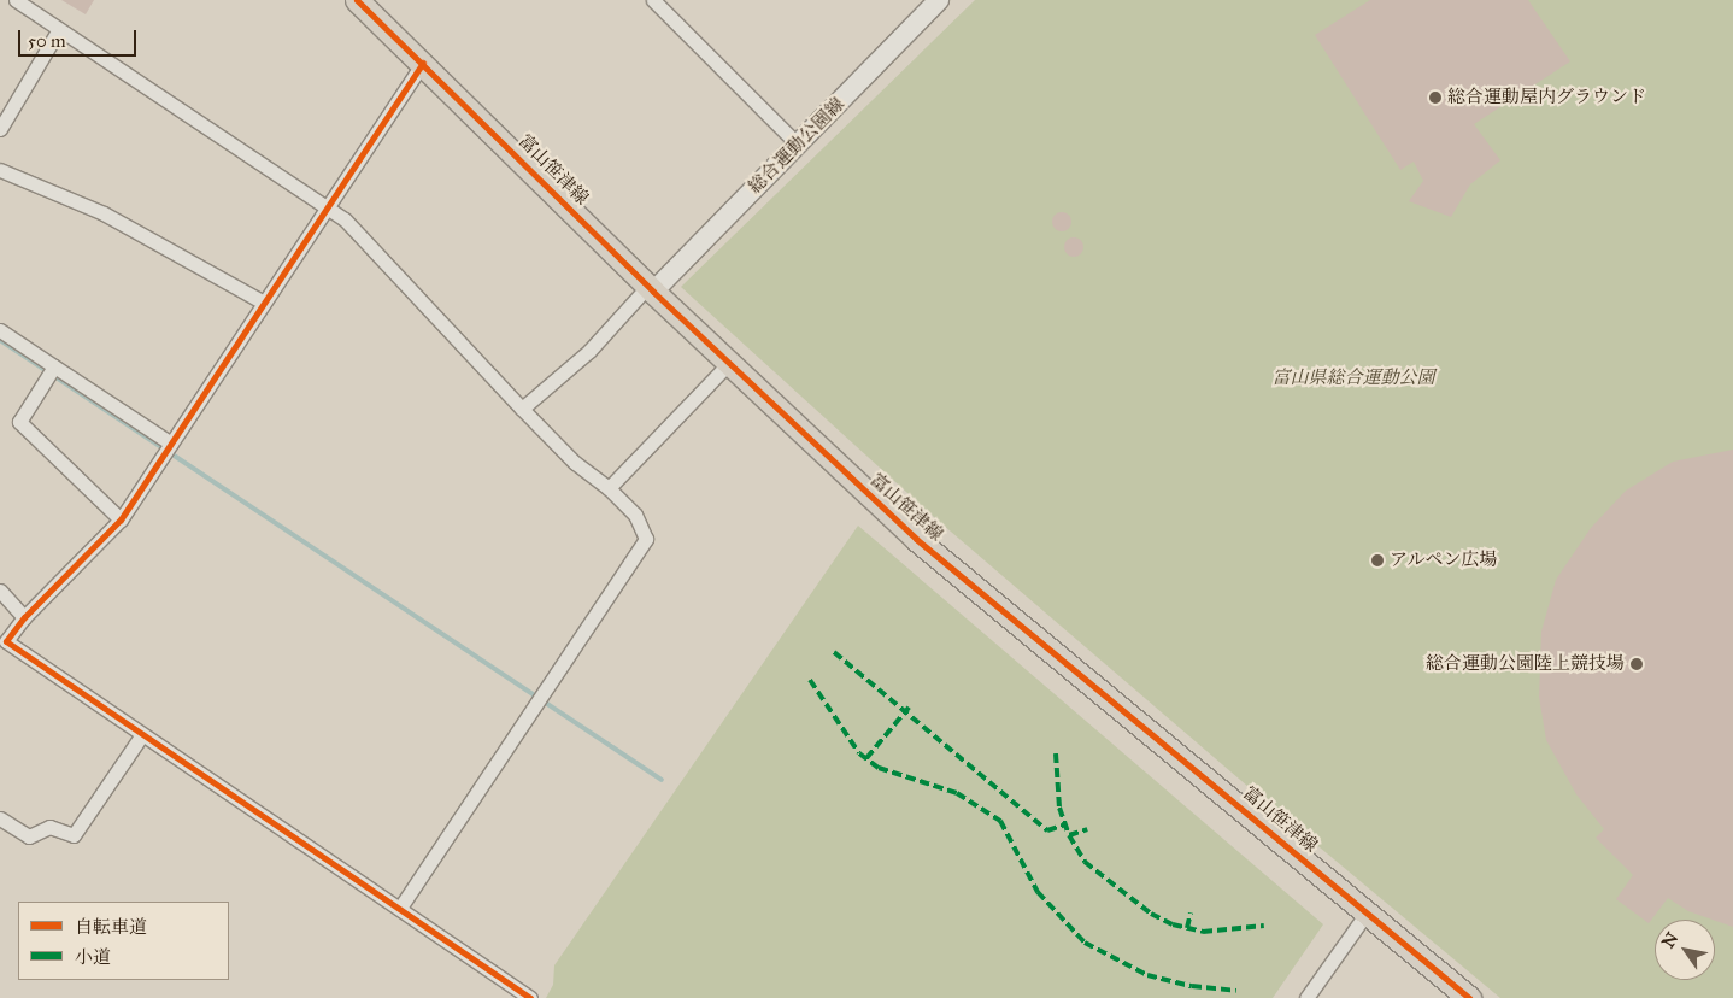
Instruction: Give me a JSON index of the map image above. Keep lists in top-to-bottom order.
{
  "streets": {
    "main road": ["総合運動公園線", "富山笹津線"]
  },
  "crossings": [
    ["総合運動公園線", "富山笹津線"]
  ],
  "parks": ["富山県総合運動公園"],
  "places": ["総合運動屋内グラウンド", "アルペン広場", "総合運動公園陸上競技場"],
  "legend": ["自転車道", "小道"],
  "scale_bar": "50 m",
  "north": "top left"
}
